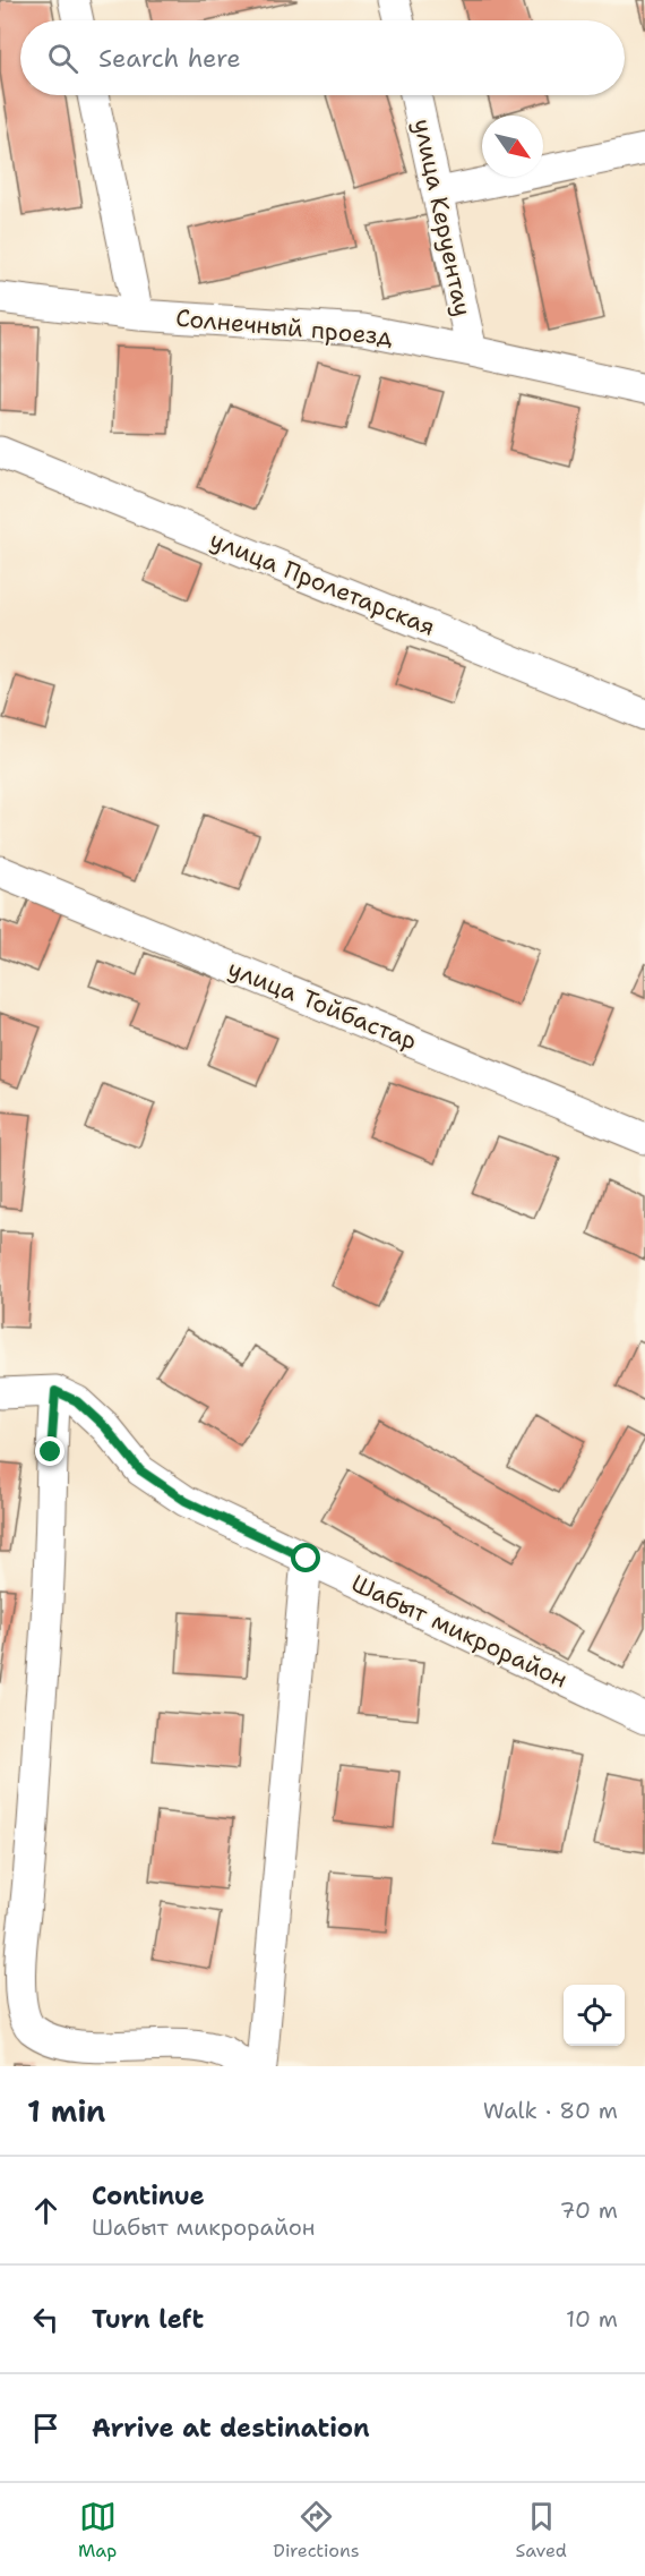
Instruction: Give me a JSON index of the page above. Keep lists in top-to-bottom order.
{
  "streets": {
    "street": [
      "улица Керуентау",
      "Солнечный проезд",
      "улица Пролетарская",
      "улица Тойбастар",
      "Шабыт микрорайон"
    ]
  },
  "crossings": [
    ["улица Керуентау", "Солнечный проезд"]
  ],
  "north": "bottom right",
  "page": {
    "search": "Search here",
    "heading": ["1 min", "Walk · 80 m"],
    "list": [
      ["Continue", "Шабыт микрорайон", "70 m"],
      ["Turn left", "10 m"],
      "Arrive at destination"
    ],
    "nav": ["Map", "Directions", "Saved"]
  }
}
